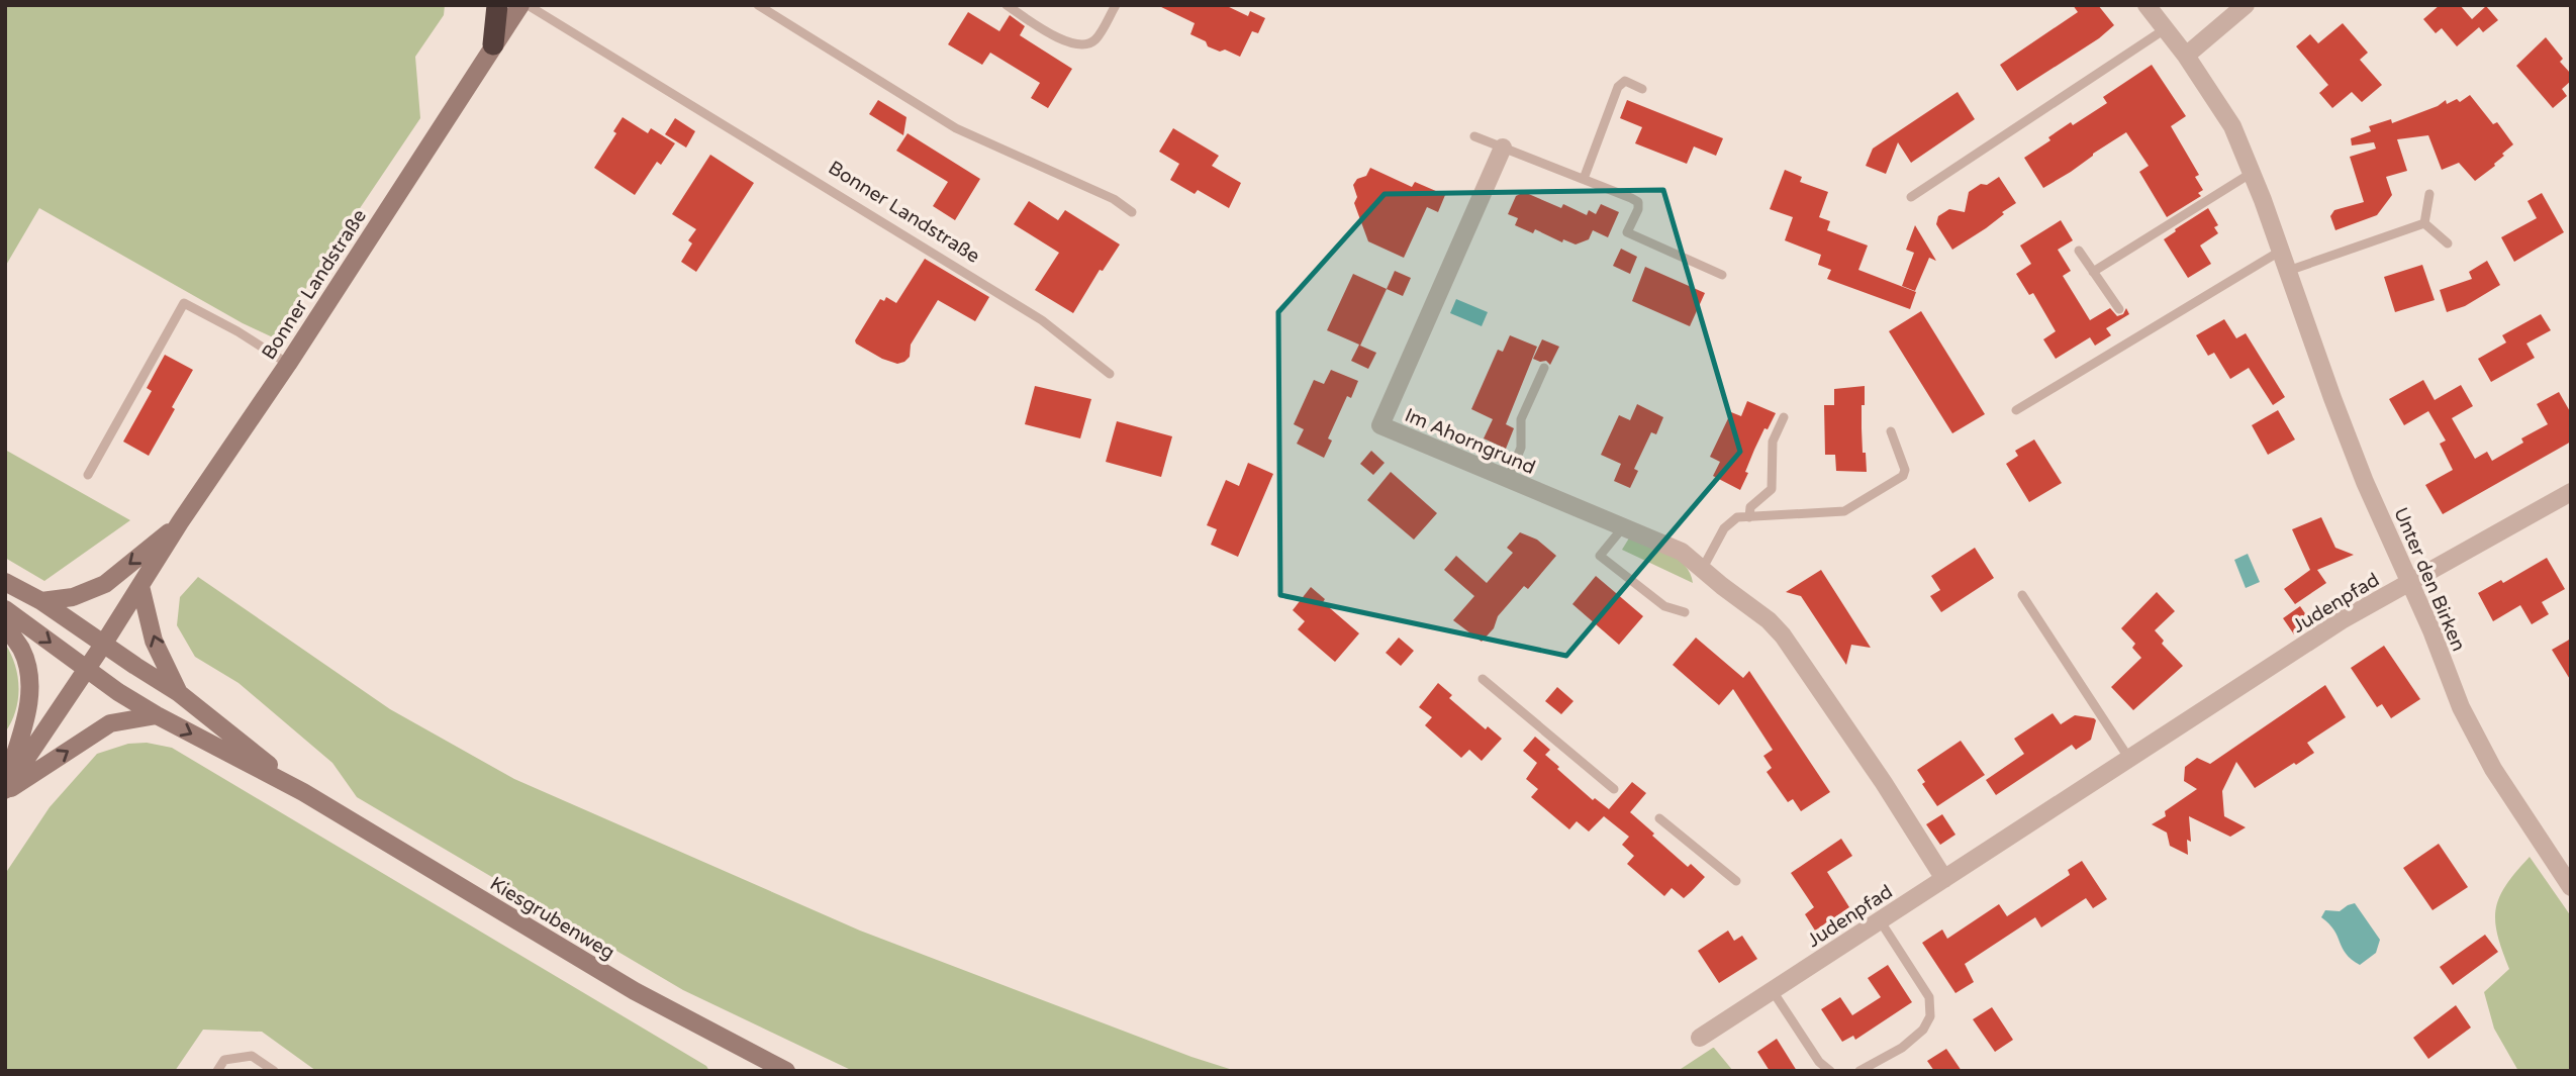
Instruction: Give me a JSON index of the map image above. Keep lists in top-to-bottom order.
{
  "streets": {
    "main road": ["Bonner Landstraße", "Kiesgrubenweg"],
    "street": ["Im Ahorngrund", "Unter den Birken", "Judenpfad"]
  },
  "crossings": [
    ["Bonner Landstraße", "Kiesgrubenweg"],
    ["Im Ahorngrund", "Judenpfad"],
    ["Unter den Birken", "Judenpfad"]
  ]
}
